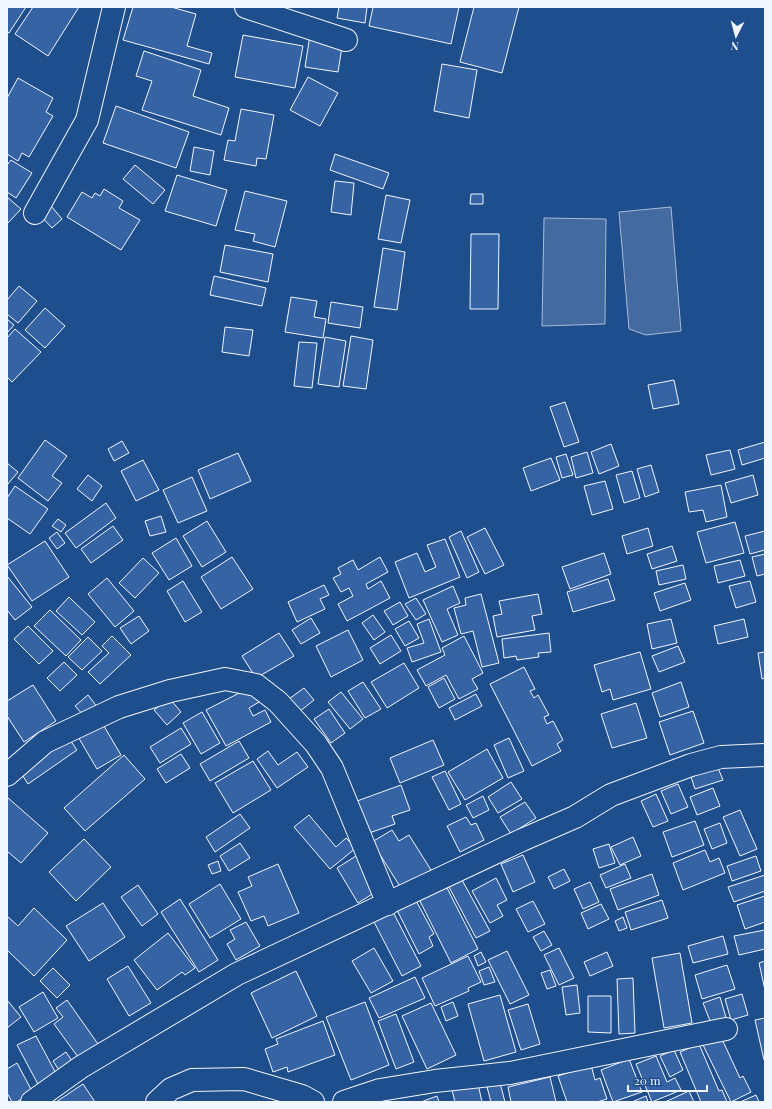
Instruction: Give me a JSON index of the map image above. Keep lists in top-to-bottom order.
{
  "scale_bar": "20 m",
  "north": "bottom"
}
